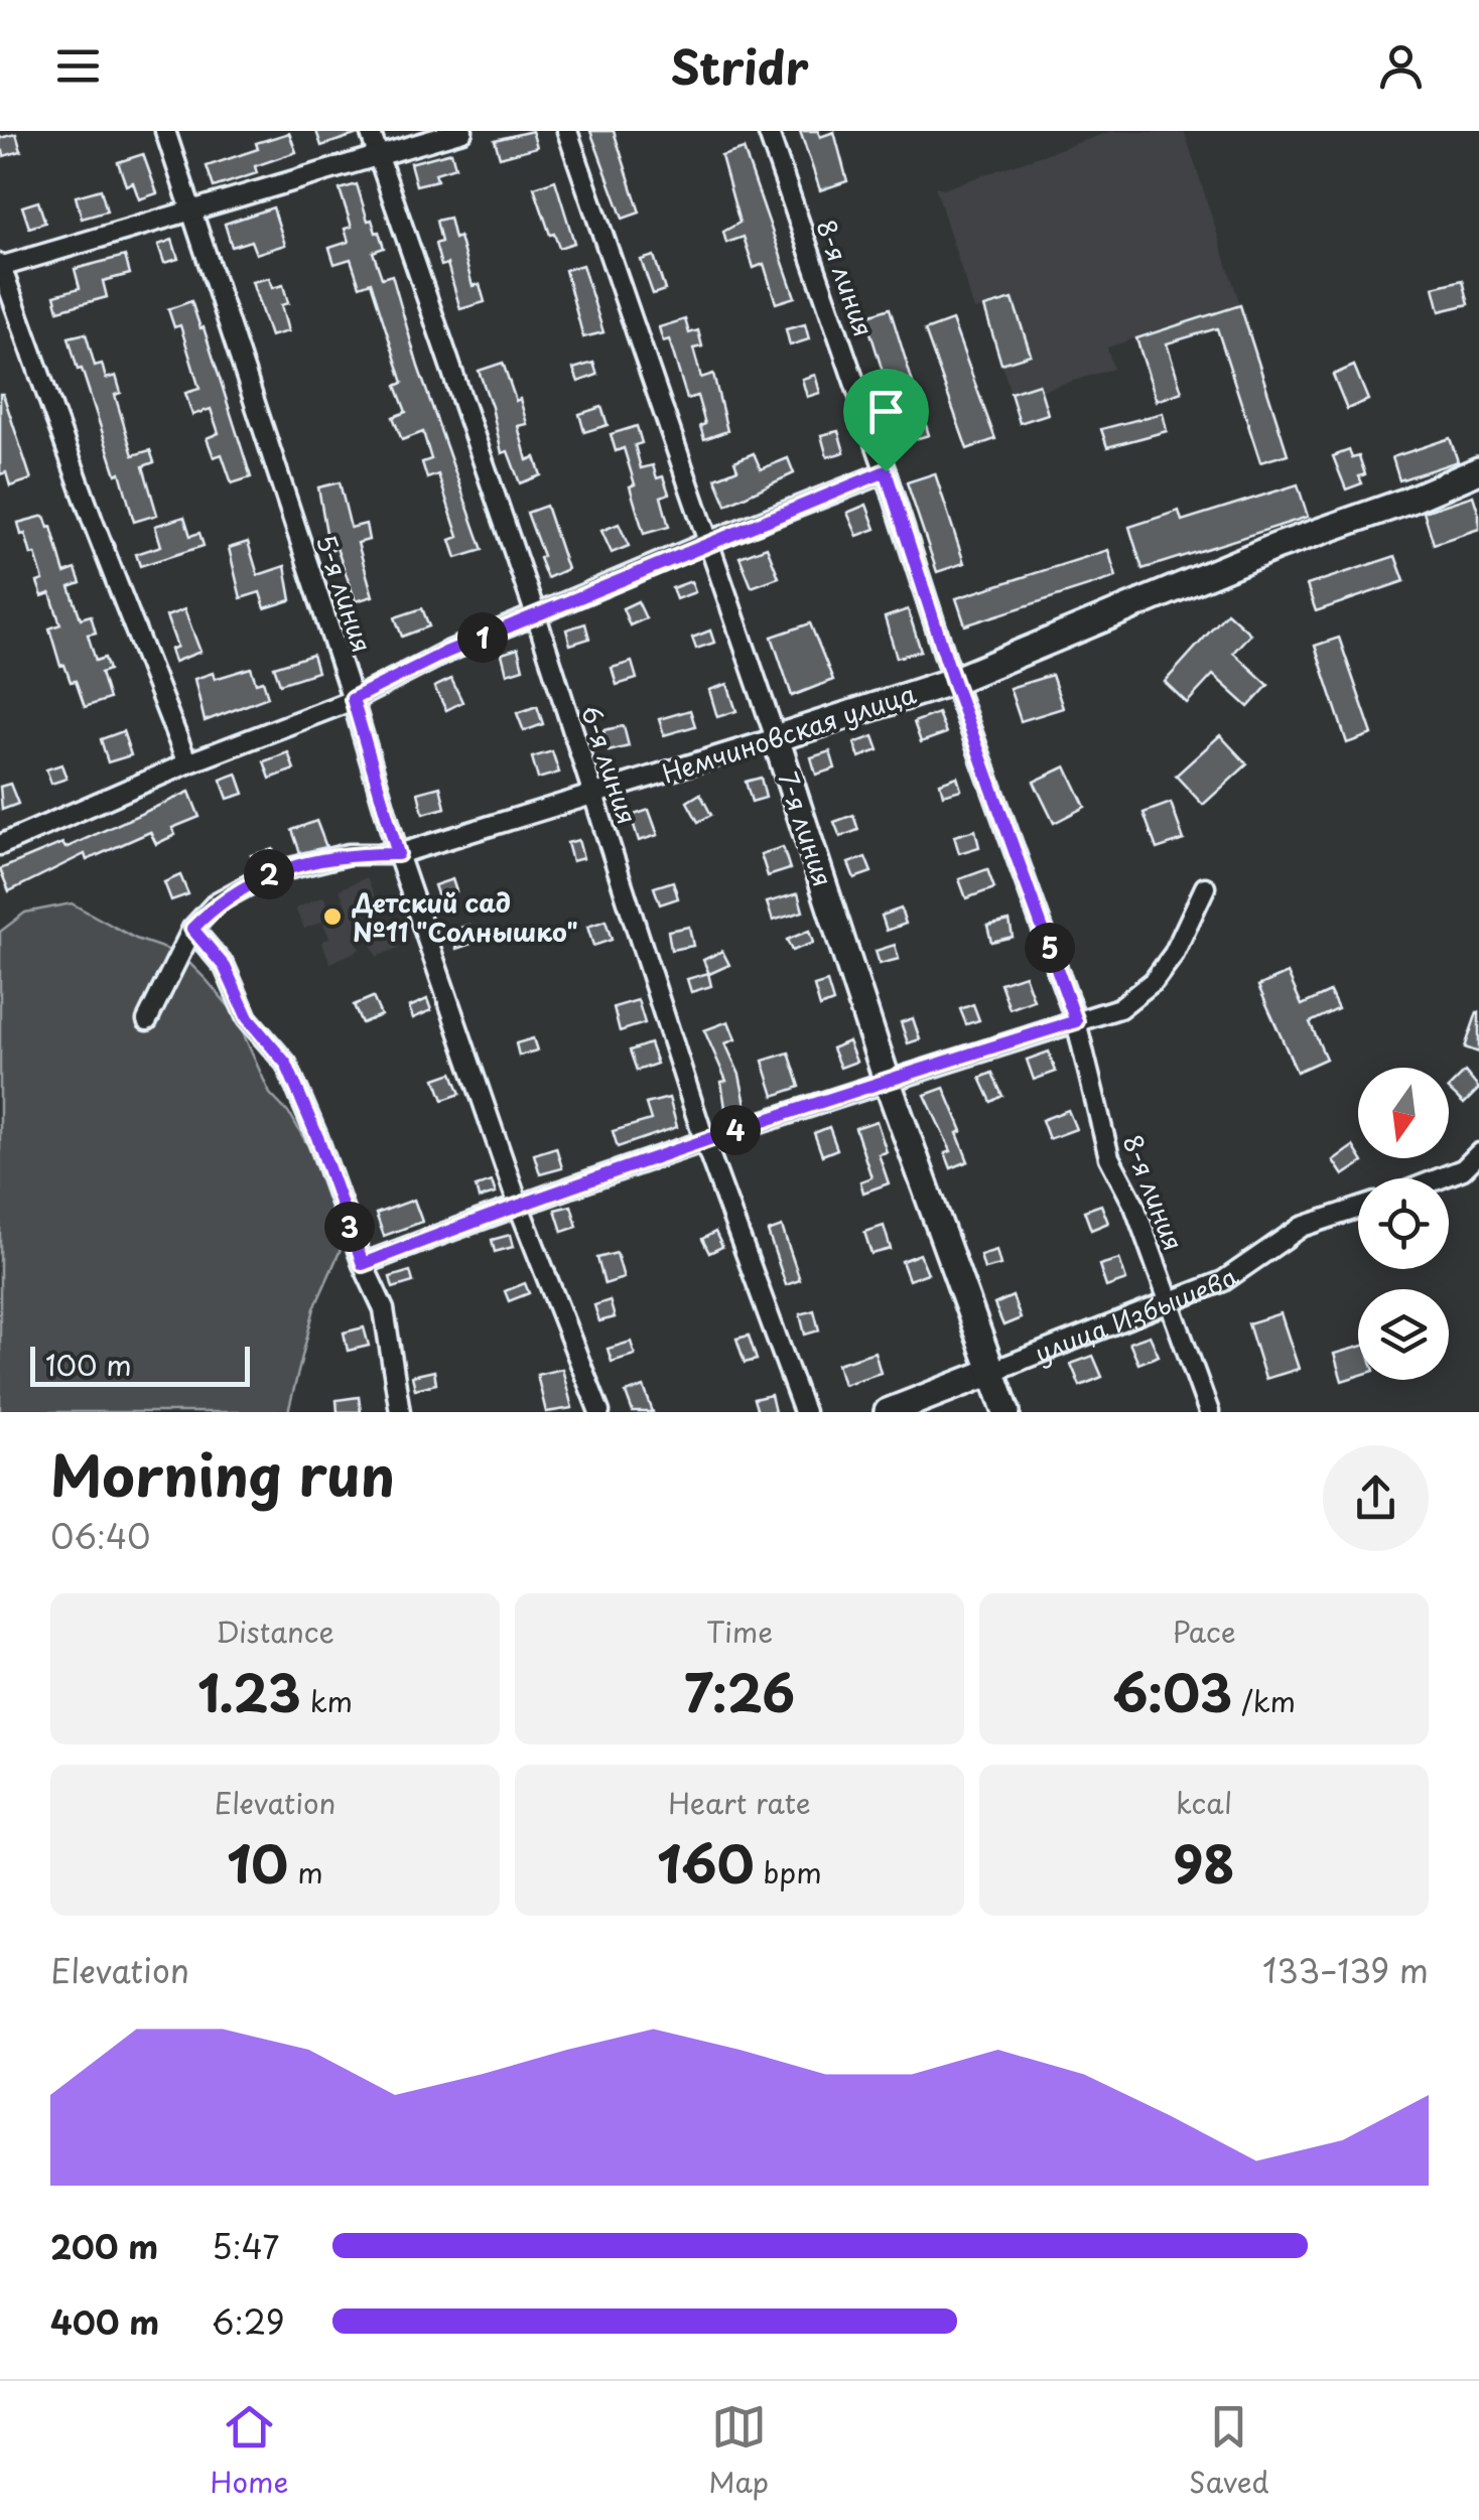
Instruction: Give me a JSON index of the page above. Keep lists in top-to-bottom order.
{
  "streets": {
    "main road": ["Немчиновская улица", "7-я линия", "улица Избышева"],
    "street": ["8-я линия", "5-я линия", "6-я линия"]
  },
  "crossings": [
    ["8-я линия", "Немчиновская улица"],
    ["8-я линия", "улица Избышева"],
    ["5-я линия", "Немчиновская улица"],
    ["Немчиновская улица", "6-я линия"],
    ["Немчиновская улица", "7-я линия"],
    ["7-я линия", "улица Избышева"]
  ],
  "places": ["Детский сад №11 \"Солнышко\""],
  "scale_bar": "100 m",
  "north": "bottom",
  "page": {
    "header": "Stridr",
    "pins": [
      "1",
      "2",
      "5",
      "4",
      "3"
    ],
    "scale": "100 m",
    "heading": ["Morning run", "06:40"],
    "stats": [
      ["Distance", "1.23 km"],
      ["Time", "7:26"],
      ["Pace", "6:03 /km"],
      ["Elevation", "10 m"],
      ["Heart rate", "160 bpm"],
      ["kcal", "98"]
    ],
    "chart": ["Elevation", "133–139 m"],
    "list": [
      {
        "name": "200 m",
        "note": "5:47"
      },
      {
        "name": "400 m",
        "note": "6:29"
      }
    ],
    "tabs": ["Home", "Map", "Saved"]
  }
}
